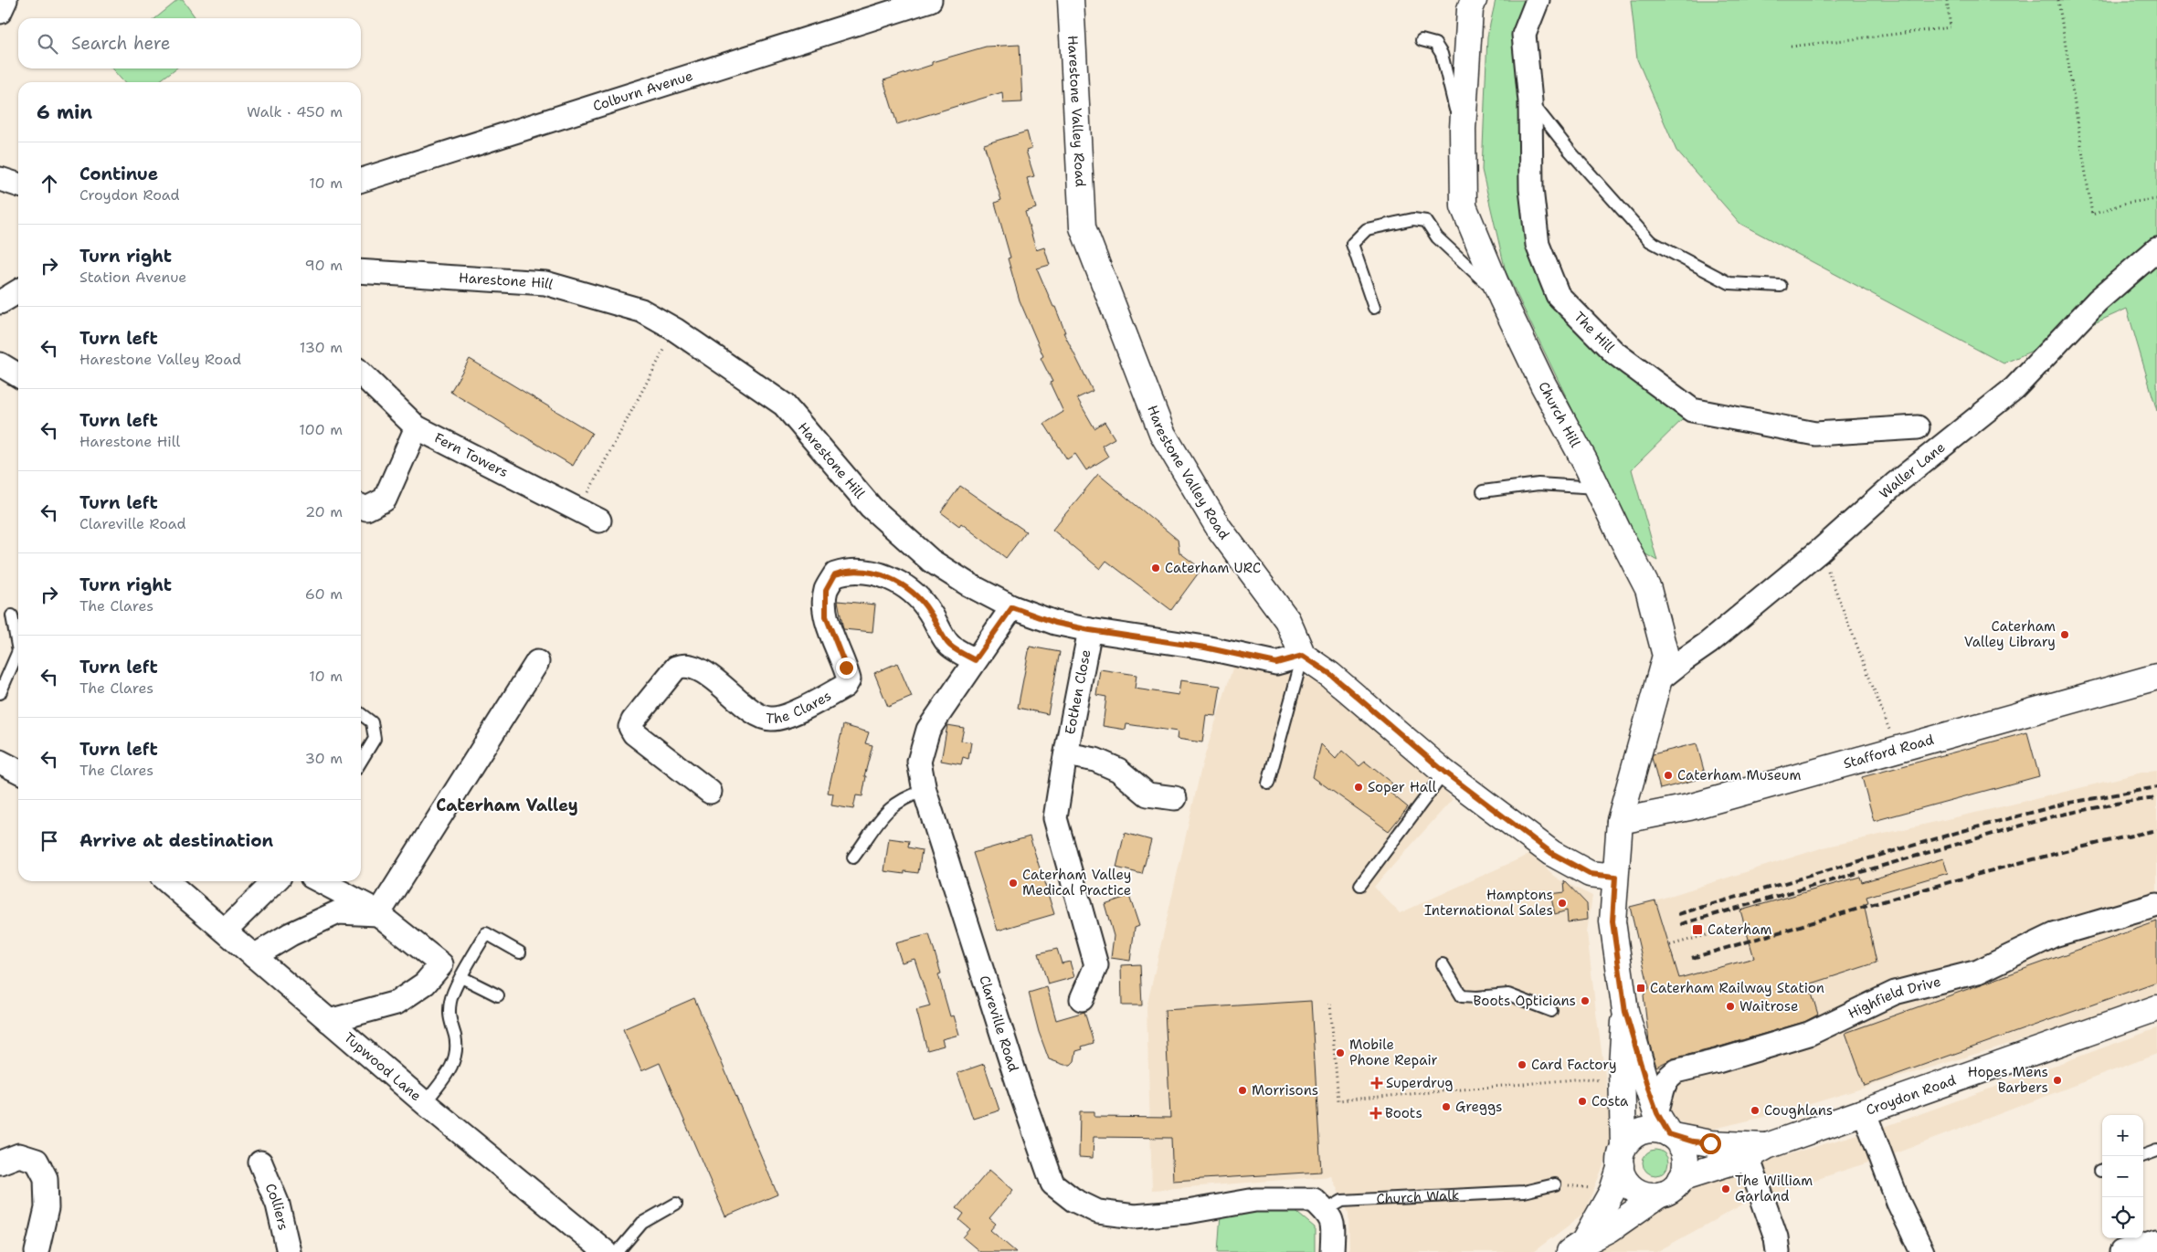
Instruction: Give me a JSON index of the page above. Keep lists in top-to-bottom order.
{
  "streets": {
    "main road": [
      "Harestone Valley Road",
      "Church Hill",
      "Stafford Road",
      "Croydon Road"
    ],
    "street": [
      "Colburn Avenue",
      "Harestone Hill",
      "The Hill",
      "Fern Towers",
      "Waller Lane",
      "Eothen Close",
      "The Clares",
      "Highfield Drive",
      "Clareville Road",
      "Tupwood Lane",
      "Colliers"
    ],
    "lane": ["Church Walk"]
  },
  "crossings": [
    ["Harestone Valley Road", "Harestone Hill"],
    ["Harestone Hill", "Eothen Close"],
    ["Harestone Hill", "Clareville Road"],
    ["Church Hill", "Waller Lane"],
    ["Church Hill", "Stafford Road"],
    ["The Clares", "Clareville Road"],
    ["Clareville Road", "Church Walk"]
  ],
  "districts": ["Caterham Valley"],
  "places": {
    "other": [
      "Caterham URC",
      "Caterham Valley Library",
      "Caterham Museum",
      "Soper Hall",
      "Caterham Valley Medical Practice",
      "Hamptons International Sales",
      "Boots Opticians",
      "Waitrose",
      "Mobile Phone Repair",
      "Card Factory",
      "Hopes Mens Barbers",
      "Morrisons",
      "Costa",
      "Greggs",
      "Coughlans",
      "The William Garland"
    ],
    "transit": ["Caterham", "Caterham Railway Station"],
    "health": ["Superdrug", "Boots"]
  },
  "page": {
    "search": "Search here",
    "heading": ["6 min", "Walk · 450 m"],
    "list": [
      ["Continue", "Croydon Road", "10 m"],
      ["Turn right", "Station Avenue", "90 m"],
      ["Turn left", "Harestone Valley Road", "130 m"],
      ["Turn left", "Harestone Hill", "100 m"],
      ["Turn left", "Clareville Road", "20 m"],
      ["Turn right", "The Clares", "60 m"],
      ["Turn left", "The Clares", "10 m"],
      ["Turn left", "The Clares", "30 m"],
      "Arrive at destination"
    ],
    "map_buttons": ["+", "−"]
  }
}
